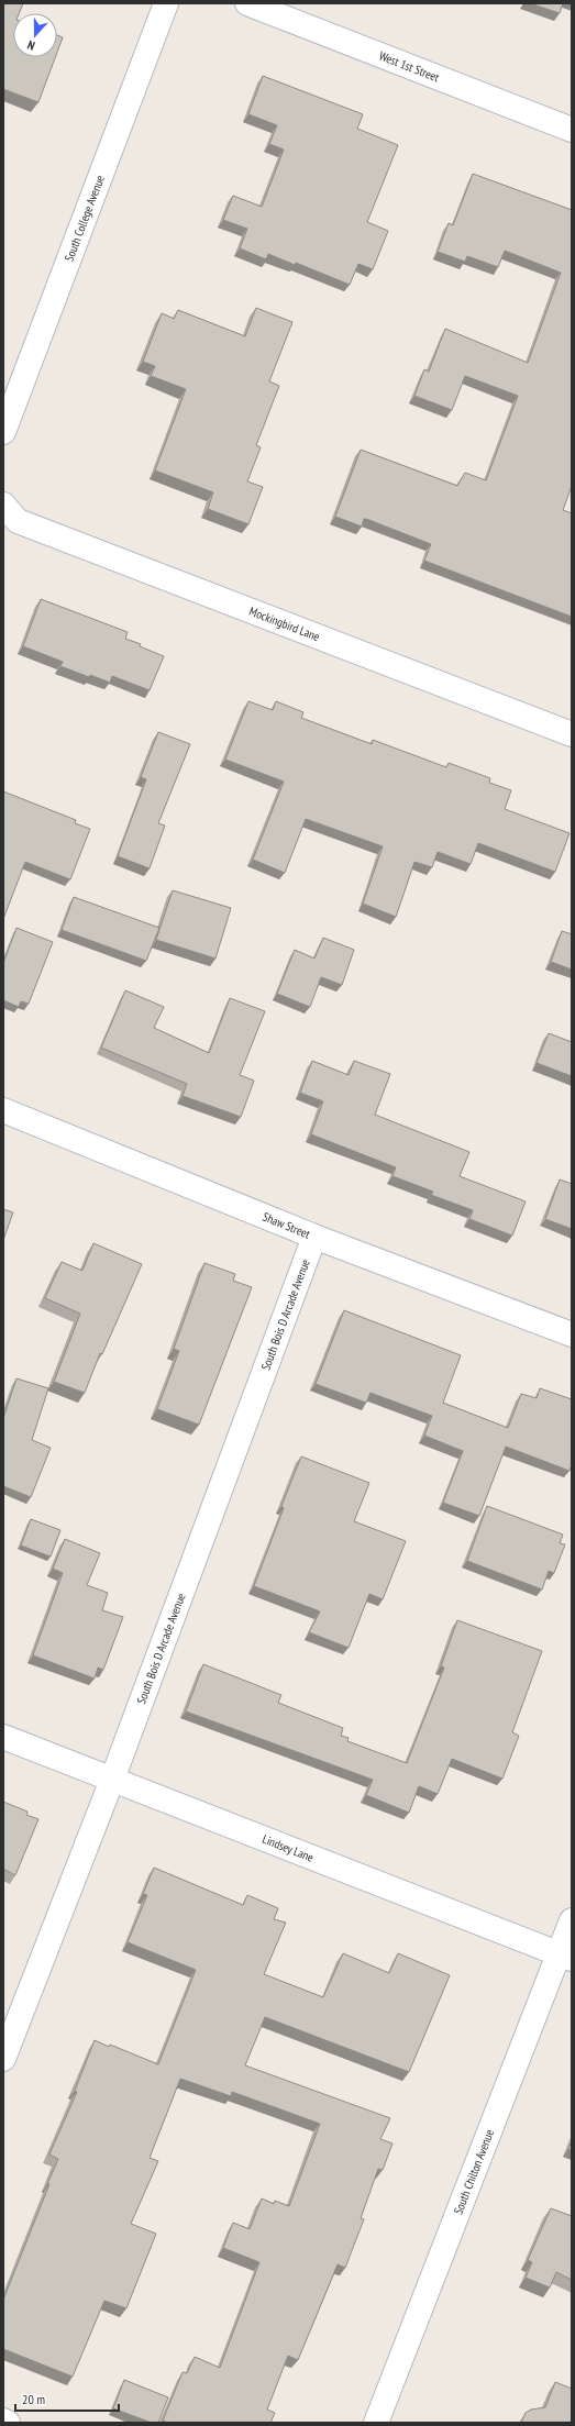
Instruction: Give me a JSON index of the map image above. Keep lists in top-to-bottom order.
{
  "streets": {
    "street": [
      "West 1st Street",
      "South College Avenue",
      "Mockingbird Lane",
      "Shaw Street",
      "South Bois D Arcade Avenue",
      "Lindsey Lane",
      "South Chilton Avenue"
    ]
  },
  "crossings": [
    ["Shaw Street", "South Bois D Arcade Avenue"],
    ["South Bois D Arcade Avenue", "Lindsey Lane"],
    ["Lindsey Lane", "South Chilton Avenue"]
  ],
  "scale_bar": "20 m",
  "north": "bottom"
}
